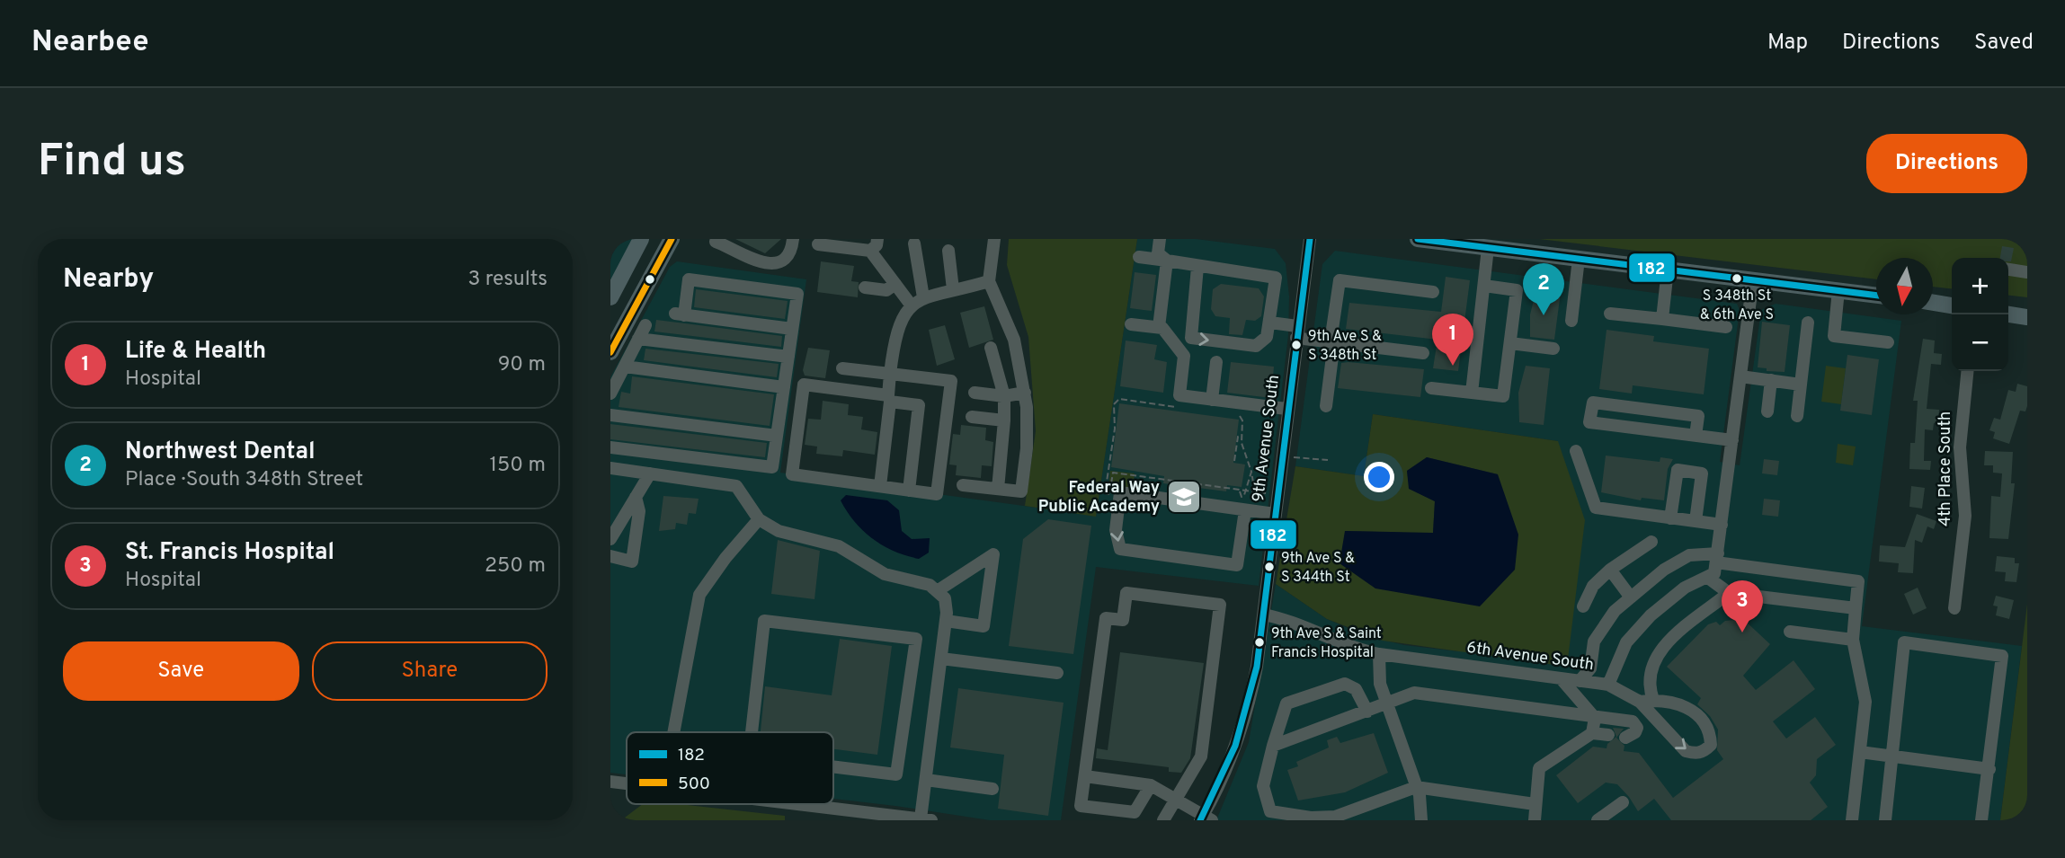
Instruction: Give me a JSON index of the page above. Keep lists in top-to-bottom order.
{
  "streets": {
    "street": ["9th Avenue South", "4th Place South", "6th Avenue South"]
  },
  "crossings": [
    ["9th Avenue South", "6th Avenue South"]
  ],
  "places": {
    "other": [
      "S 348th St & 6th Ave S",
      "9th Ave S & S 348th St",
      "9th Ave S & S 344th St",
      "9th Ave S & Saint Francis Hospital"
    ],
    "school or university": ["Federal Way Public Academy"]
  },
  "lines": ["transit line 182", "transit line 500"],
  "legend": ["182", "500"],
  "north": "bottom",
  "page": {
    "header": "Nearbee",
    "nav": ["Map", "Directions", "Saved"],
    "buttons": [
      "Directions",
      ["Save", "Share"]
    ],
    "title": "Find us",
    "heading": ["Nearby", "3 results"],
    "map_buttons": ["+", "−"],
    "pins": ["2", "1", "3"],
    "list": [
      {
        "mark": "1",
        "name": "Life & Health",
        "note": "Hospital",
        "value": "90 m"
      },
      {
        "mark": "2",
        "name": "Northwest Dental",
        "note": "Place · South 348th Street",
        "value": "150 m"
      },
      {
        "mark": "3",
        "name": "St. Francis Hospital",
        "note": "Hospital",
        "value": "250 m"
      }
    ]
  }
}
